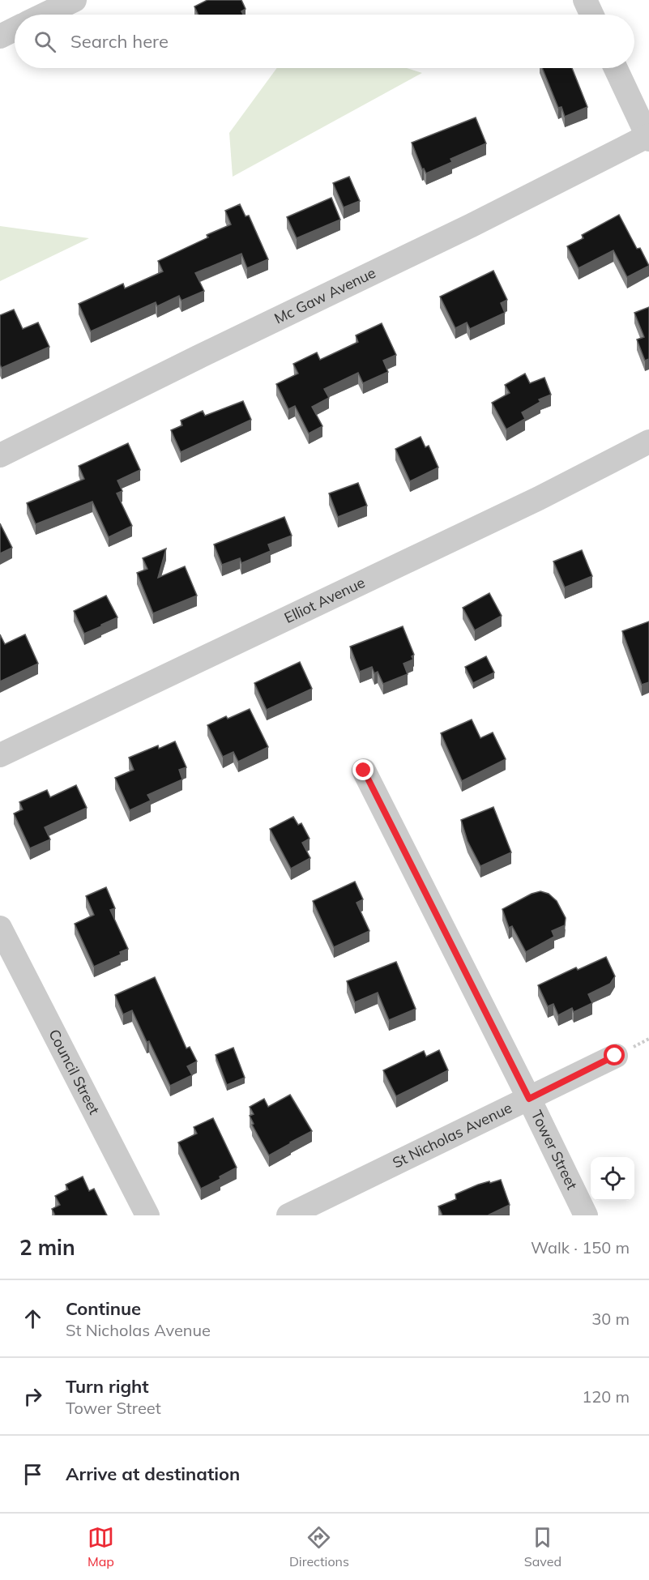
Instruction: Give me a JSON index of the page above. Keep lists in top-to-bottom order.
{
  "streets": {
    "street": [
      "Mc Gaw Avenue",
      "Elliot Avenue",
      "Council Street",
      "St Nicholas Avenue",
      "Tower Street"
    ]
  },
  "crossings": [
    ["St Nicholas Avenue", "Tower Street"]
  ],
  "page": {
    "search": "Search here",
    "heading": ["2 min", "Walk · 150 m"],
    "list": [
      ["Continue", "St Nicholas Avenue", "30 m"],
      ["Turn right", "Tower Street", "120 m"],
      "Arrive at destination"
    ],
    "nav": ["Map", "Directions", "Saved"]
  }
}
